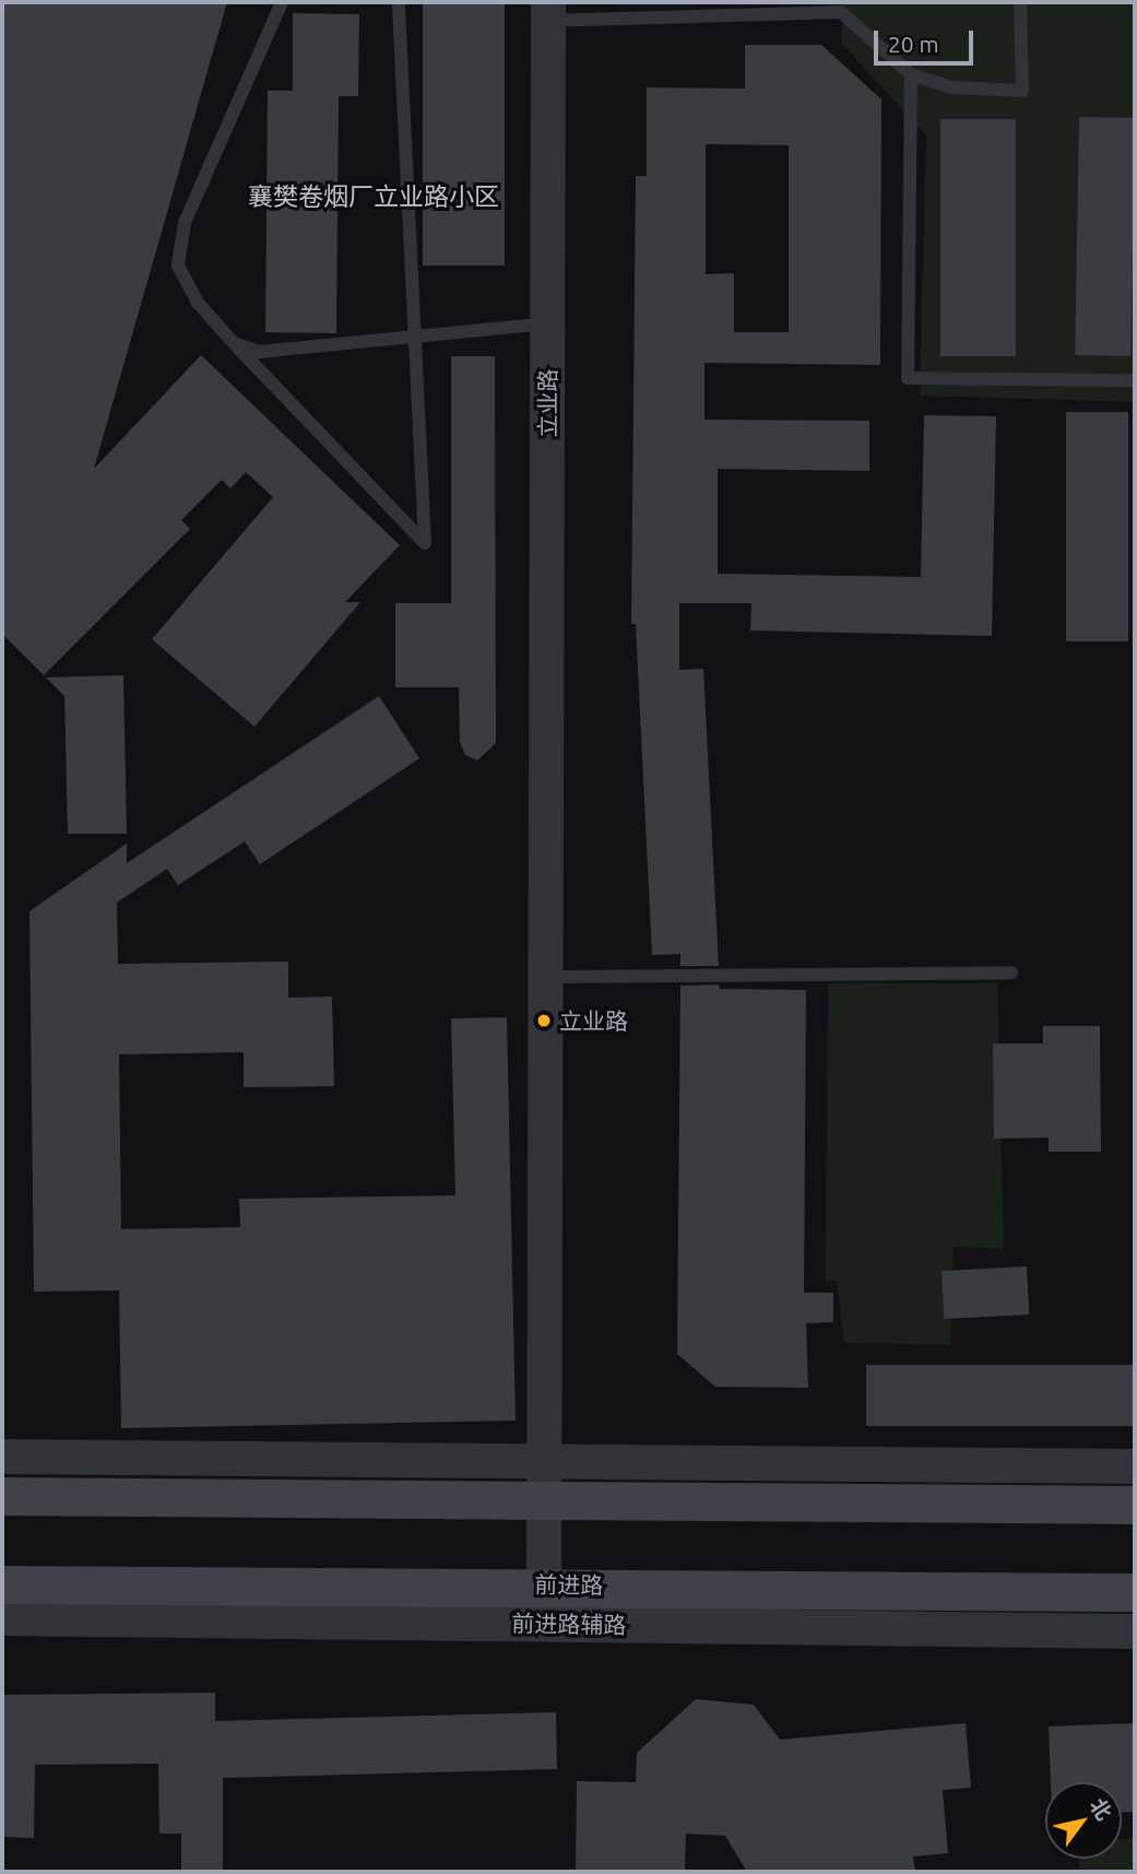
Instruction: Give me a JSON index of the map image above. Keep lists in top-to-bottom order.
{
  "streets": {
    "main road": ["前进路"],
    "street": ["立业路", "前进路辅路"]
  },
  "crossings": [
    ["立业路", "前进路"]
  ],
  "districts": ["襄樊卷烟厂立业路小区"],
  "places": ["立业路"],
  "scale_bar": "20 m",
  "north": "top right"
}
